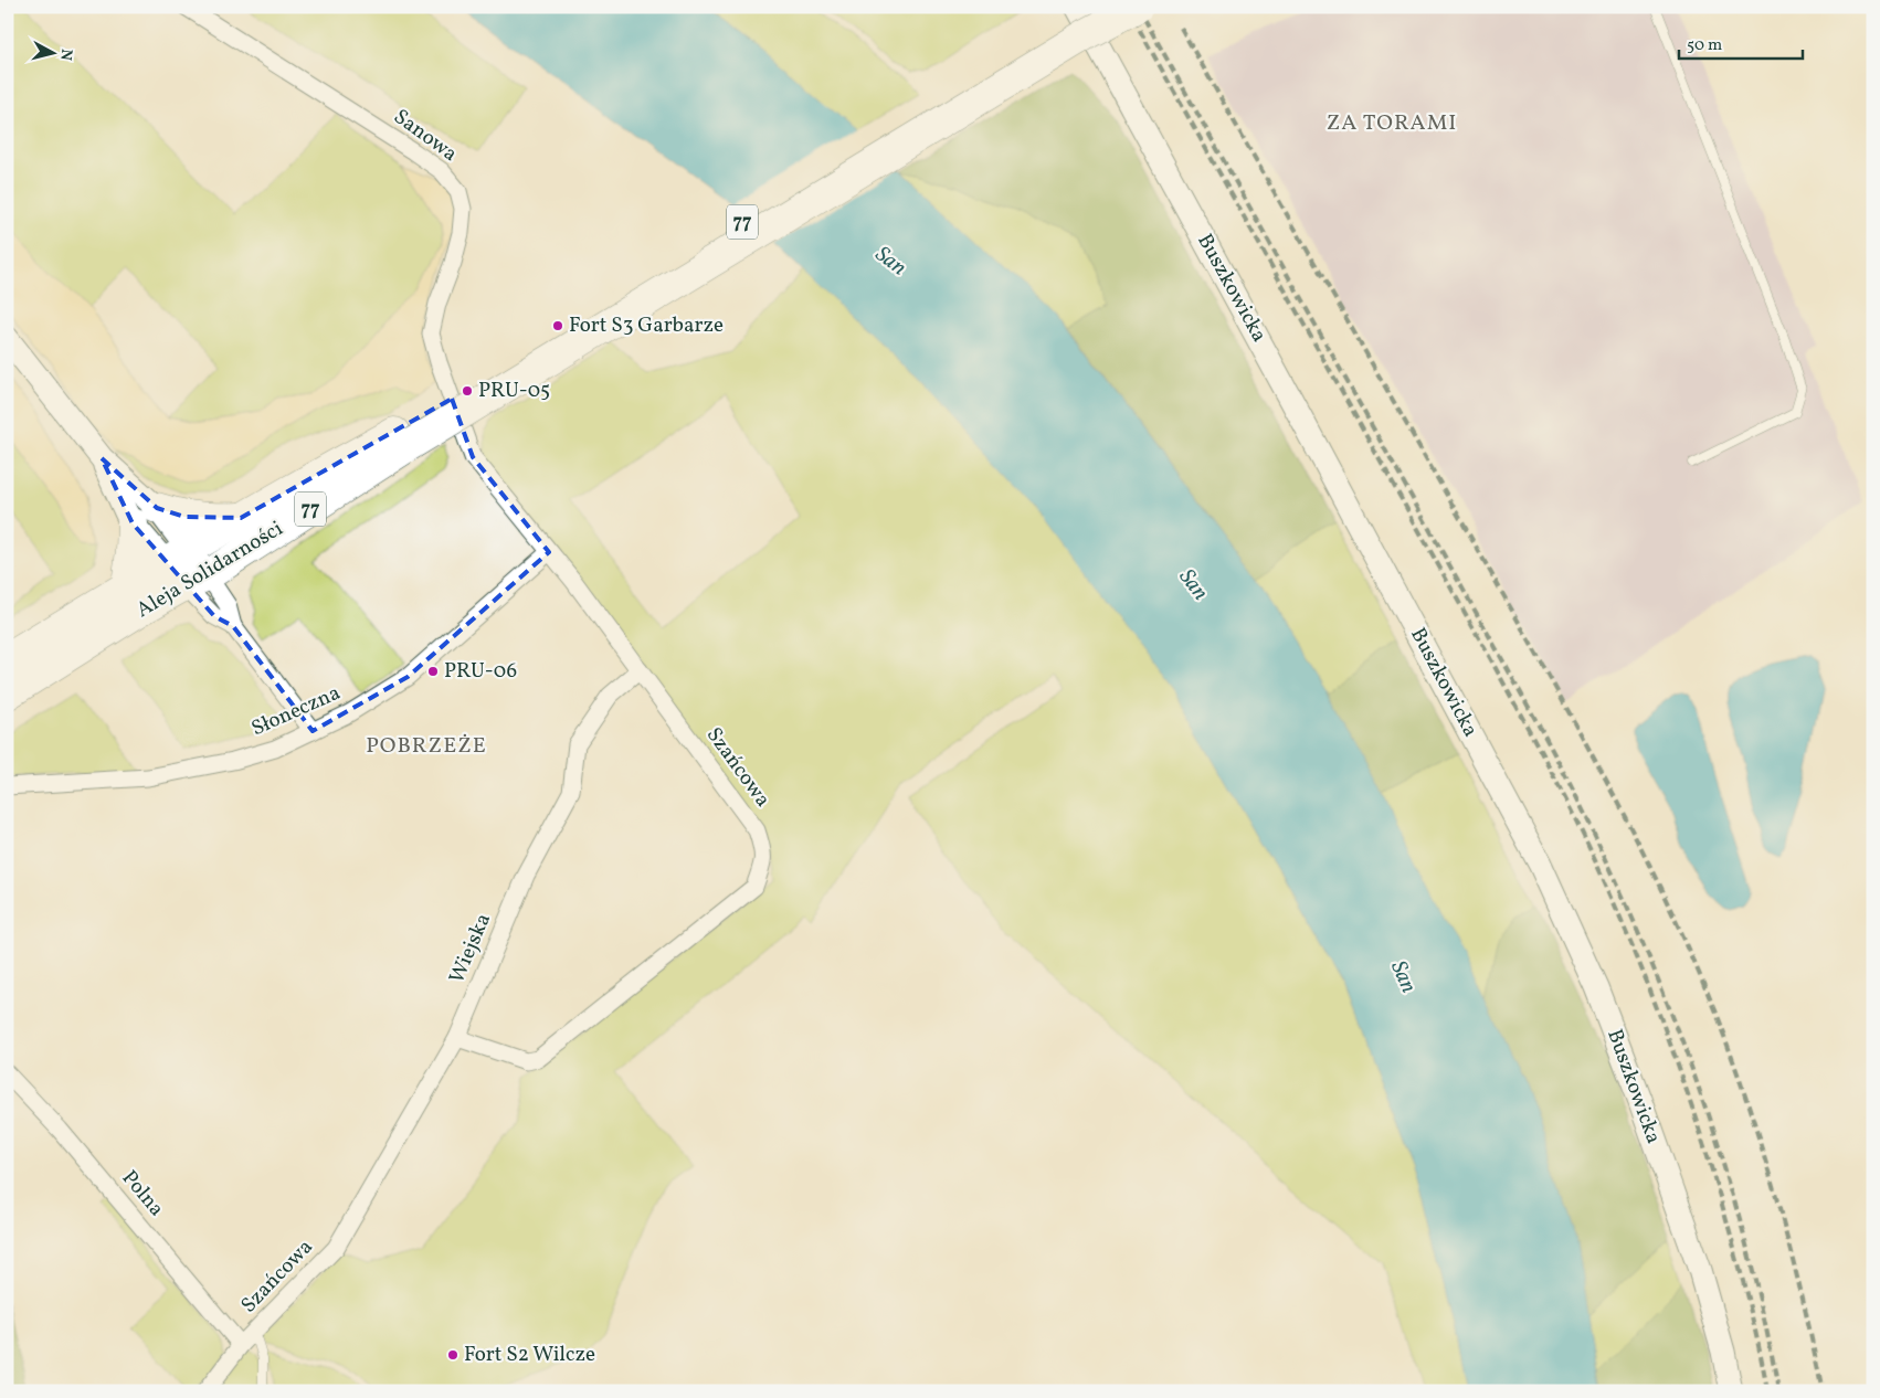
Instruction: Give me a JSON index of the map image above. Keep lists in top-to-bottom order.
{
  "streets": {
    "highway": ["77", "Aleja Solidarności"],
    "street": [
      "Sanowa",
      "Buszkowicka",
      "Słoneczna",
      "Szańcowa",
      "Wiejska",
      "Polna"
    ]
  },
  "crossings": [
    ["Sanowa", "Szańcowa"],
    ["77", "Aleja Solidarności"],
    ["Słoneczna", "Szańcowa"],
    ["Szańcowa", "Wiejska"],
    ["Szańcowa", "Polna"]
  ],
  "districts": ["ZA TORAMI", "POBRZEŻE"],
  "water": ["San"],
  "places": [
    "Fort S3 Garbarze",
    "PRU-05",
    "PRU-06",
    "Fort S2 Wilcze"
  ],
  "scale_bar": "50 m",
  "north": "right"
}
